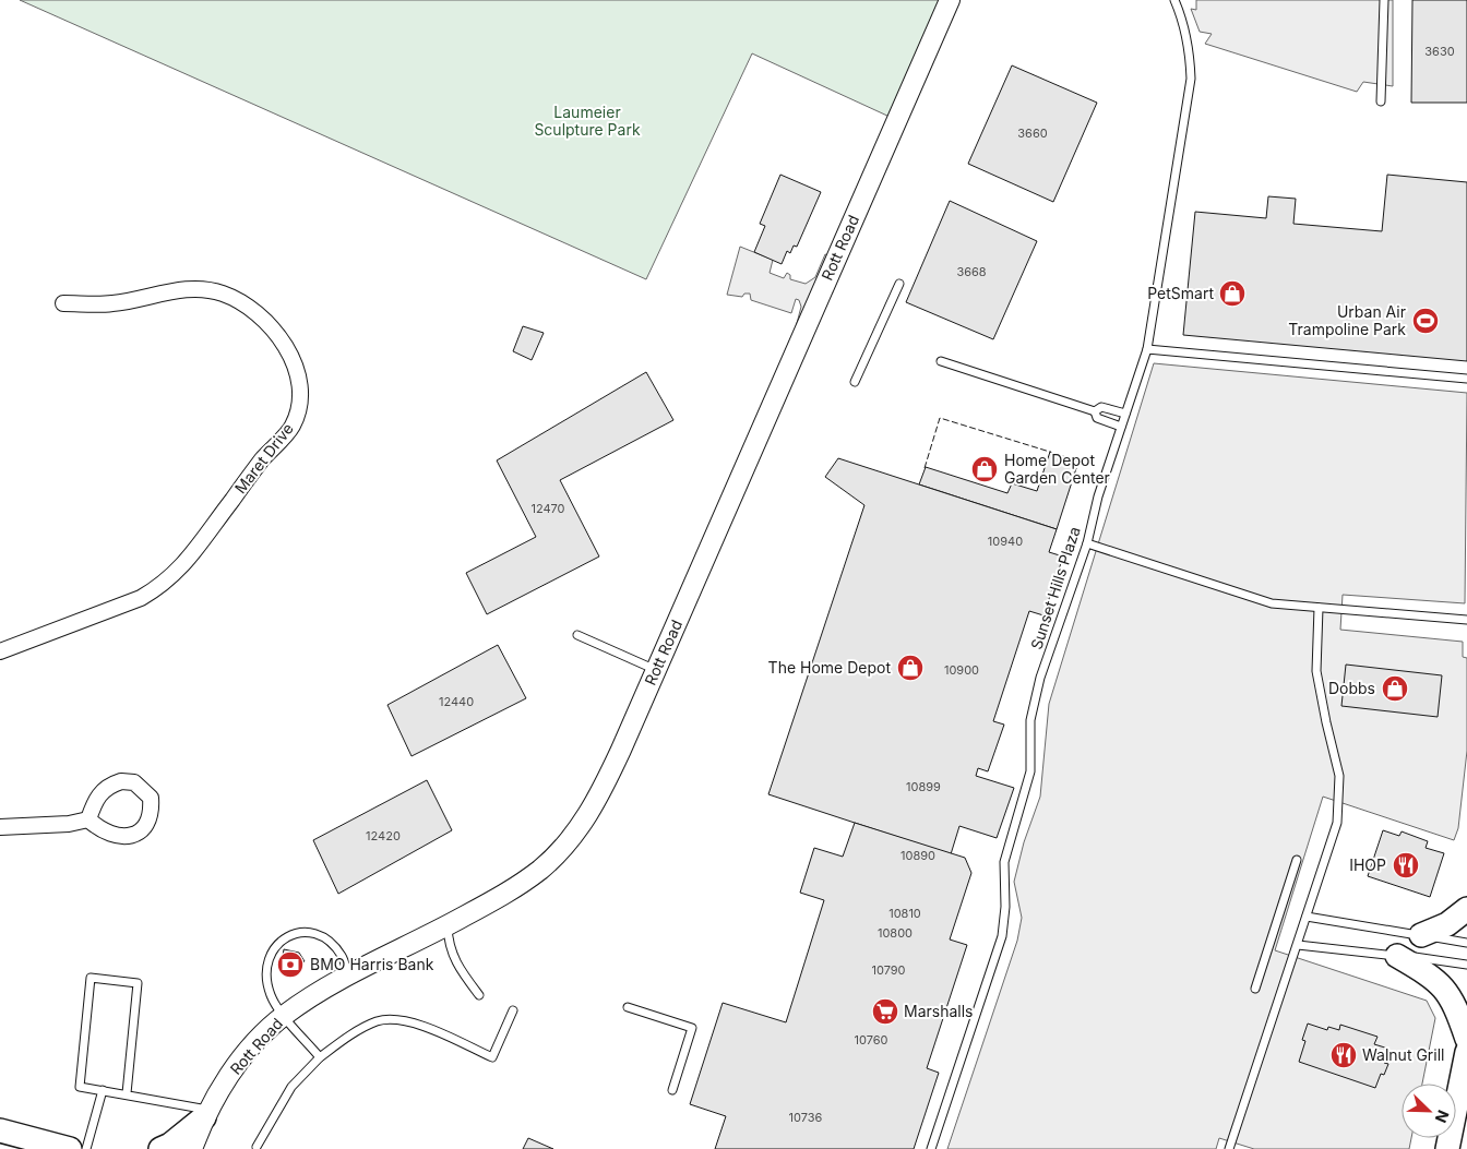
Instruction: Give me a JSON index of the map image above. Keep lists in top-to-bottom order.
{
  "streets": {
    "street": ["Rott Road", "Maret Drive"],
    "lane": ["Sunset Hills Plaza"]
  },
  "parks": ["Laumeier Sculpture Park"],
  "places": {
    "shop": [
      "PetSmart",
      "Home Depot Garden Center",
      "The Home Depot",
      "Dobbs"
    ],
    "sports": ["Urban Air Trampoline Park"],
    "restaurant": ["IHOP", "Walnut Grill"],
    "bank": ["BMO Harris Bank"],
    "supermarket": ["Marshalls"]
  },
  "house_numbers": [
    "3630",
    "3660",
    "3668",
    "12470",
    "10940",
    "10900",
    "12440",
    "10899",
    "12420",
    "10890",
    "10810",
    "10800",
    "10790",
    "10760",
    "10736"
  ],
  "north": "bottom right"
}
